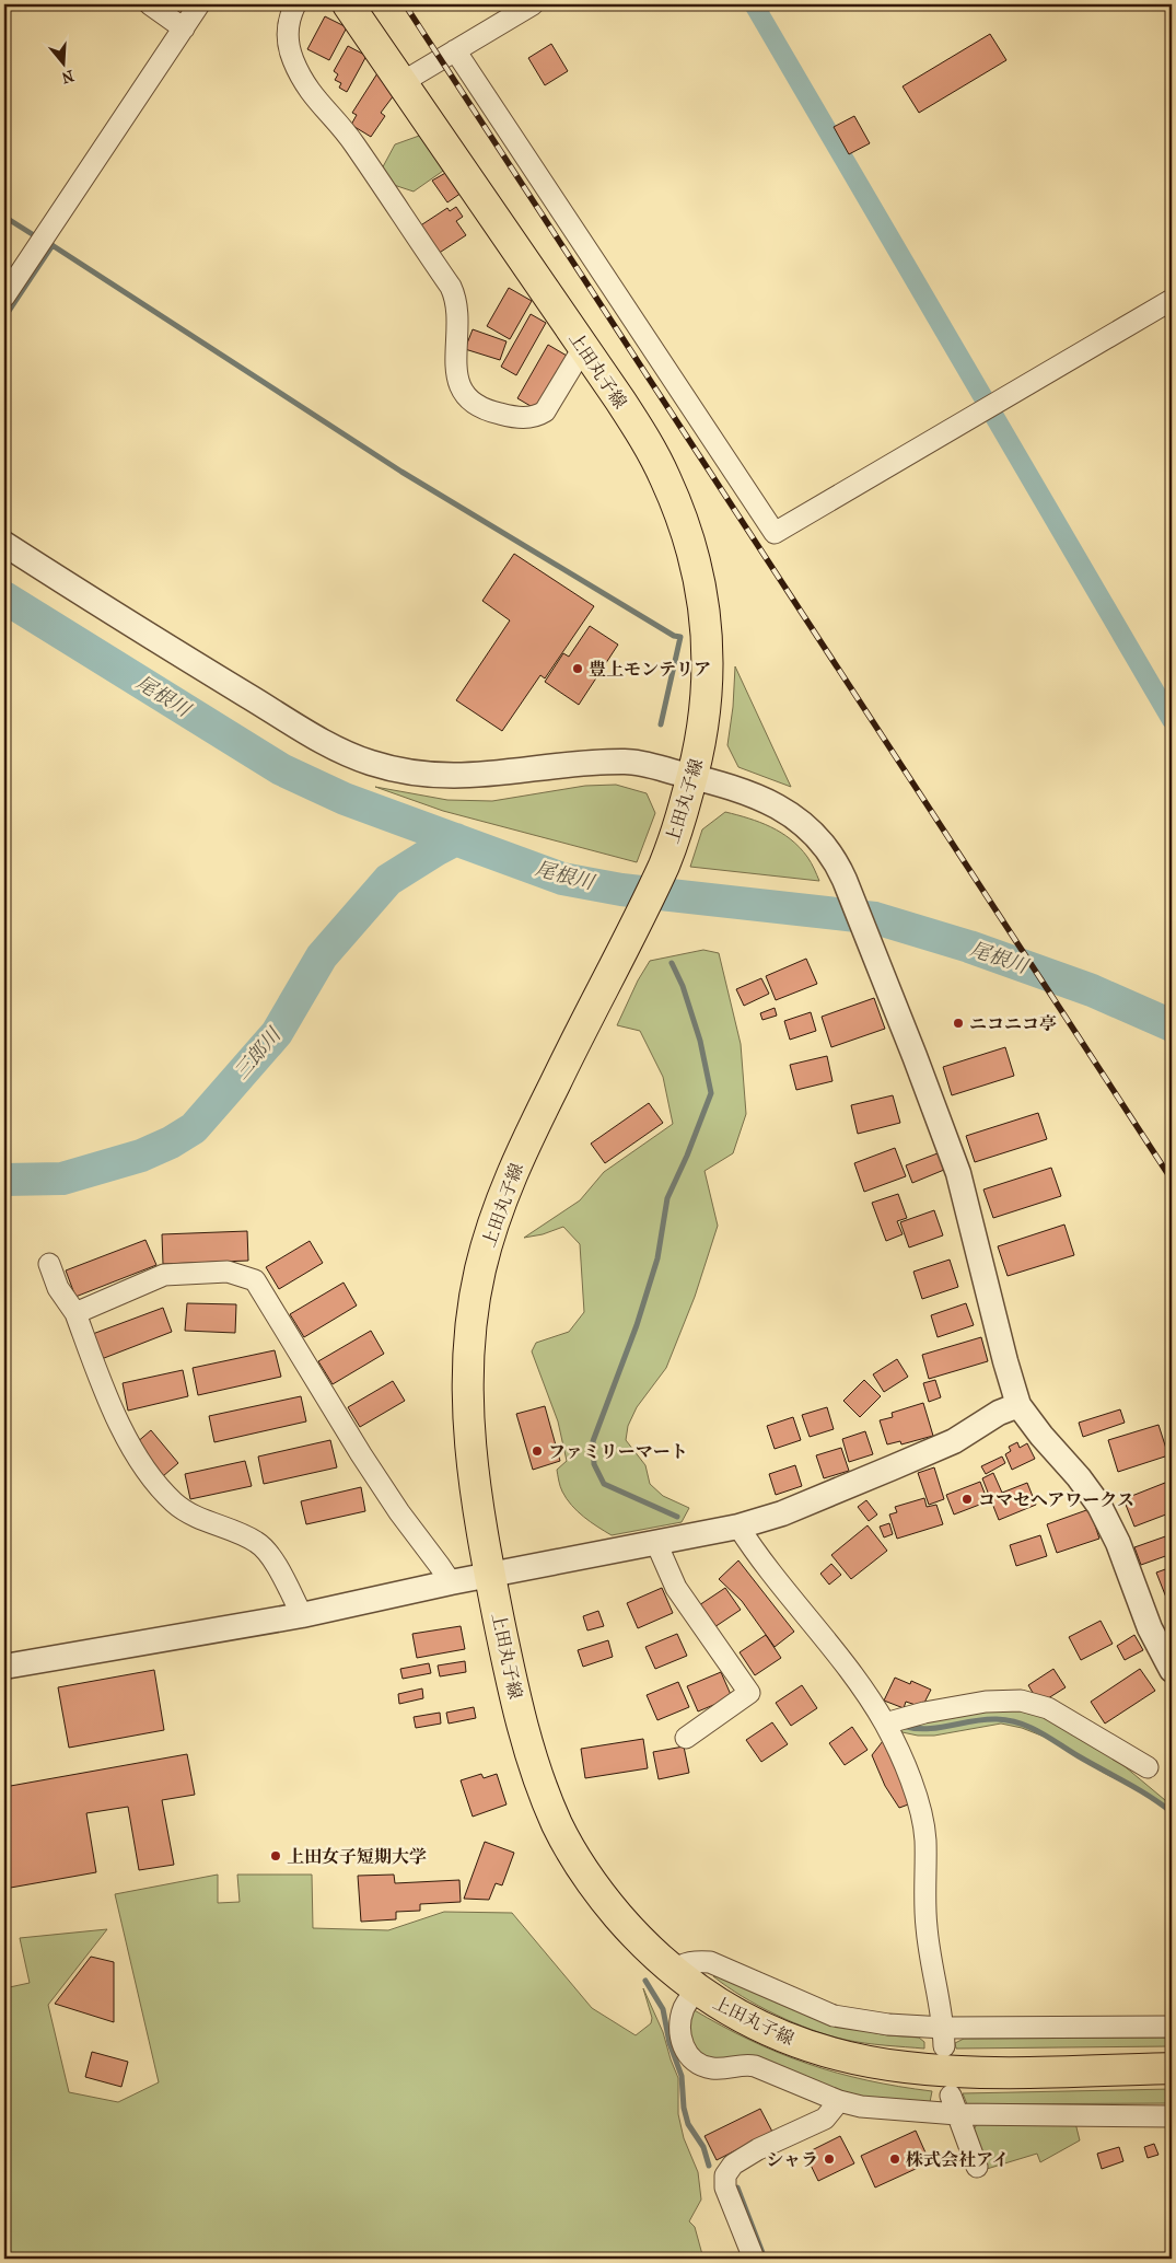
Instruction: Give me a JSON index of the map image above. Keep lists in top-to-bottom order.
{
  "streets": {
    "main road": ["上田丸子線"]
  },
  "water": ["尾根川", "三郎川"],
  "places": [
    "豊上モンテリア",
    "ニコニコ亭",
    "ファミリーマート",
    "コマセヘアワークス",
    "上田女子短期大学",
    "シャラ",
    "株式会社アイ"
  ],
  "north": "bottom"
}
